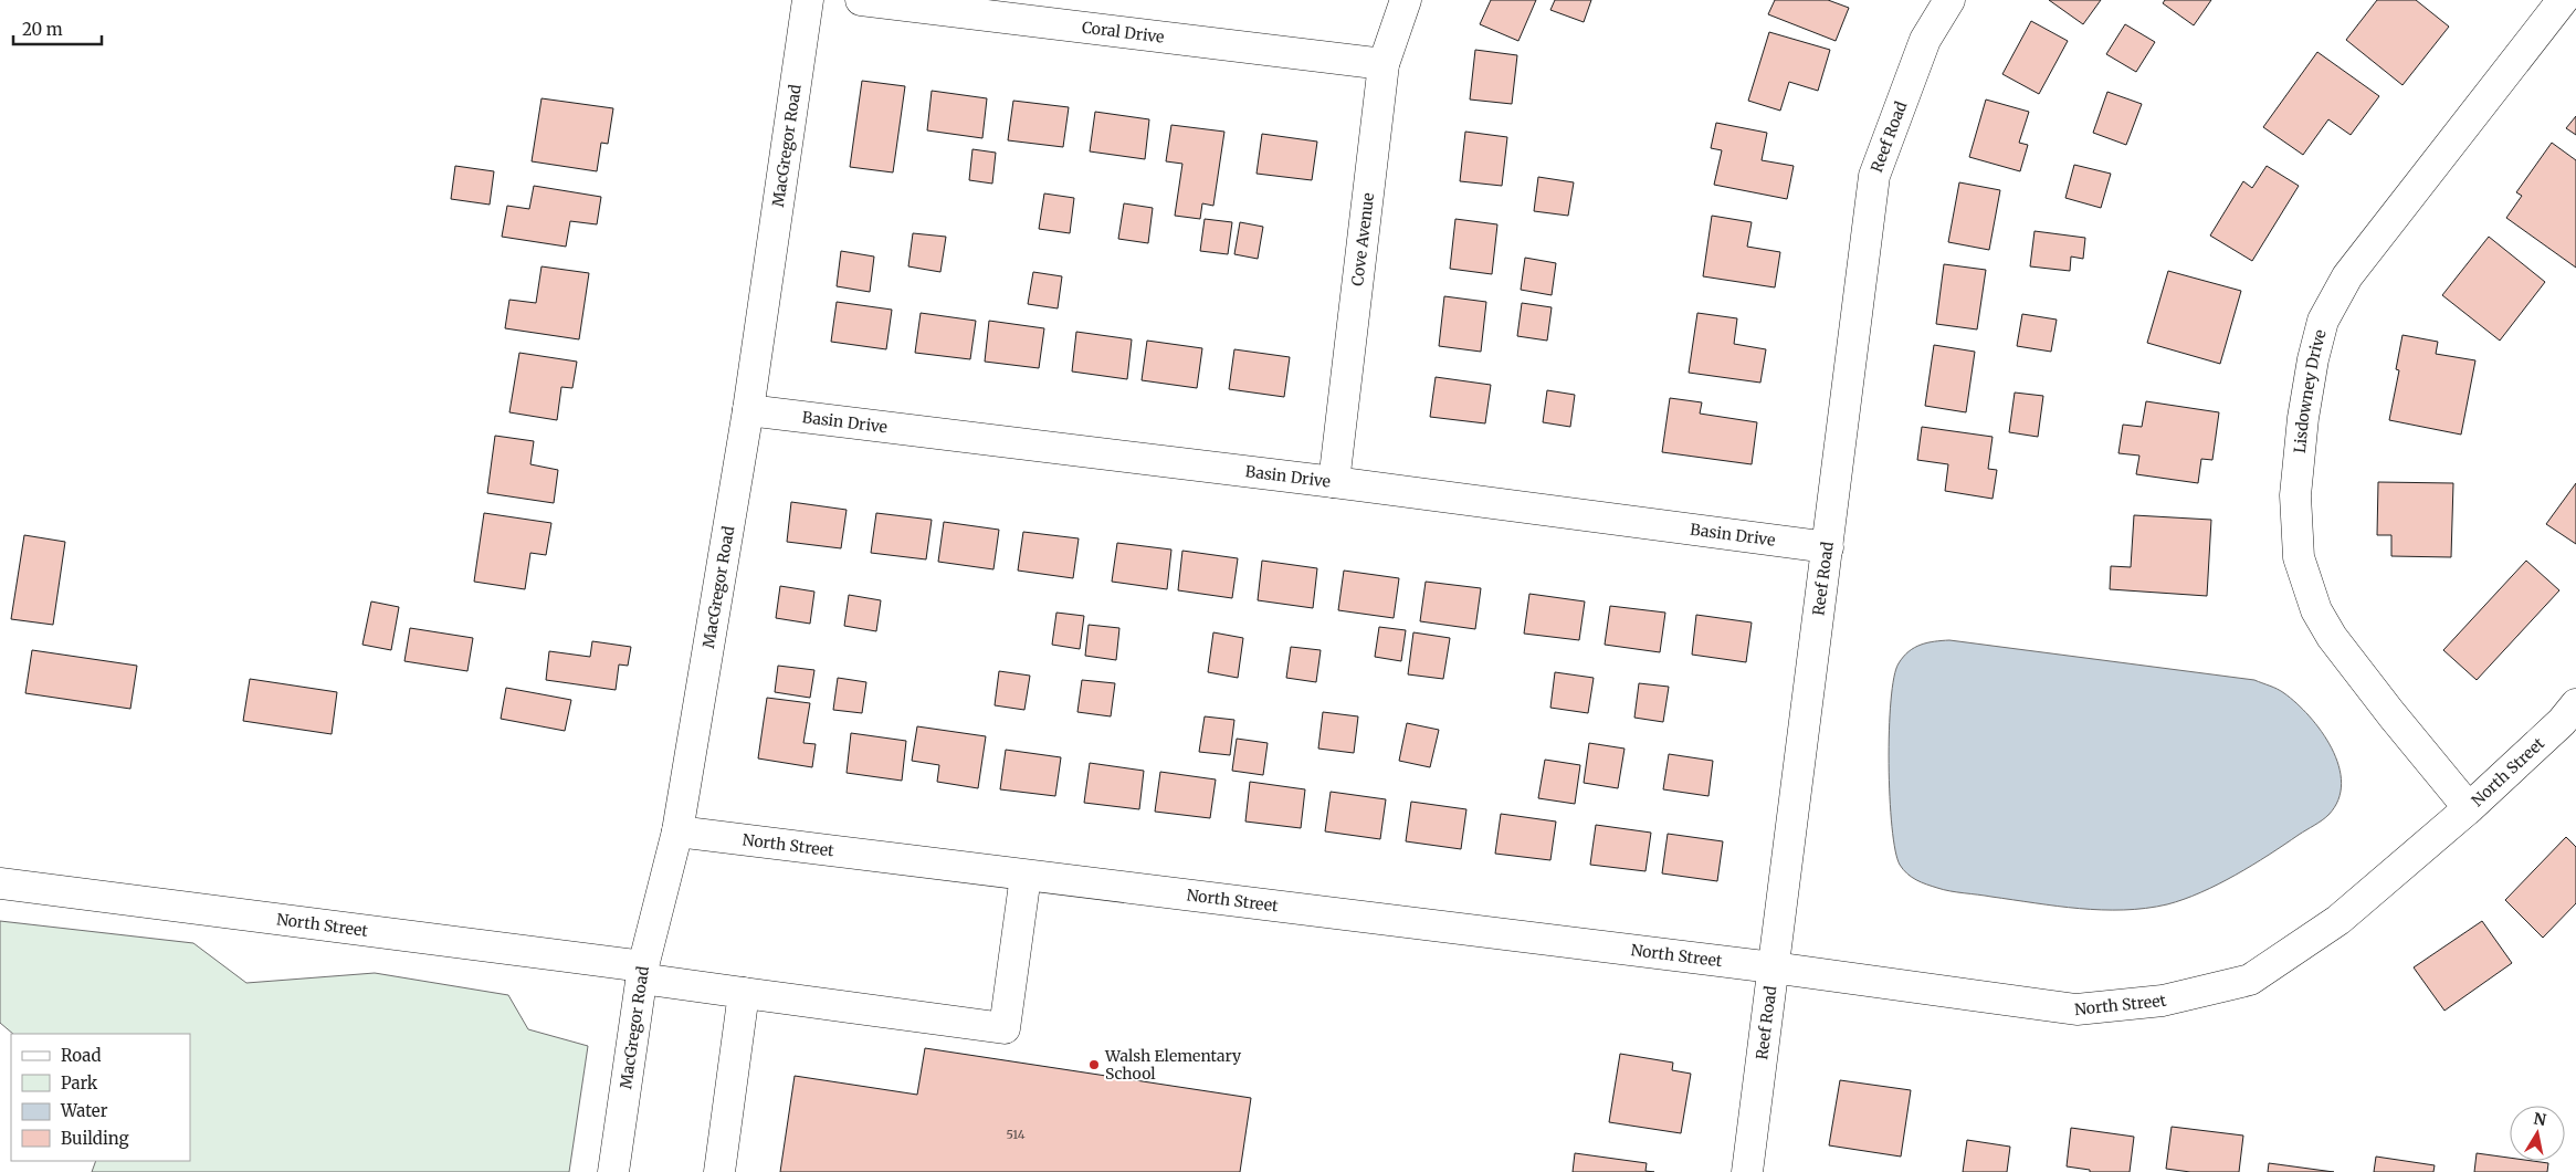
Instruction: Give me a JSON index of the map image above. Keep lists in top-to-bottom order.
{
  "streets": {
    "street": [
      "Coral Drive",
      "Reef Road",
      "MacGregor Road",
      "Cove Avenue",
      "Lisdowney Drive",
      "Basin Drive",
      "North Street"
    ]
  },
  "crossings": [
    ["Coral Drive", "Cove Avenue"],
    ["Reef Road", "Basin Drive"],
    ["Reef Road", "North Street"],
    ["MacGregor Road", "Basin Drive"],
    ["MacGregor Road", "North Street"],
    ["Cove Avenue", "Basin Drive"],
    ["Lisdowney Drive", "North Street"]
  ],
  "places": ["Walsh Elementary School"],
  "house_numbers": ["514"],
  "legend": [
    "Road",
    "Park",
    "Water",
    "Building"
  ],
  "scale_bar": "20 m",
  "north": "top"
}
